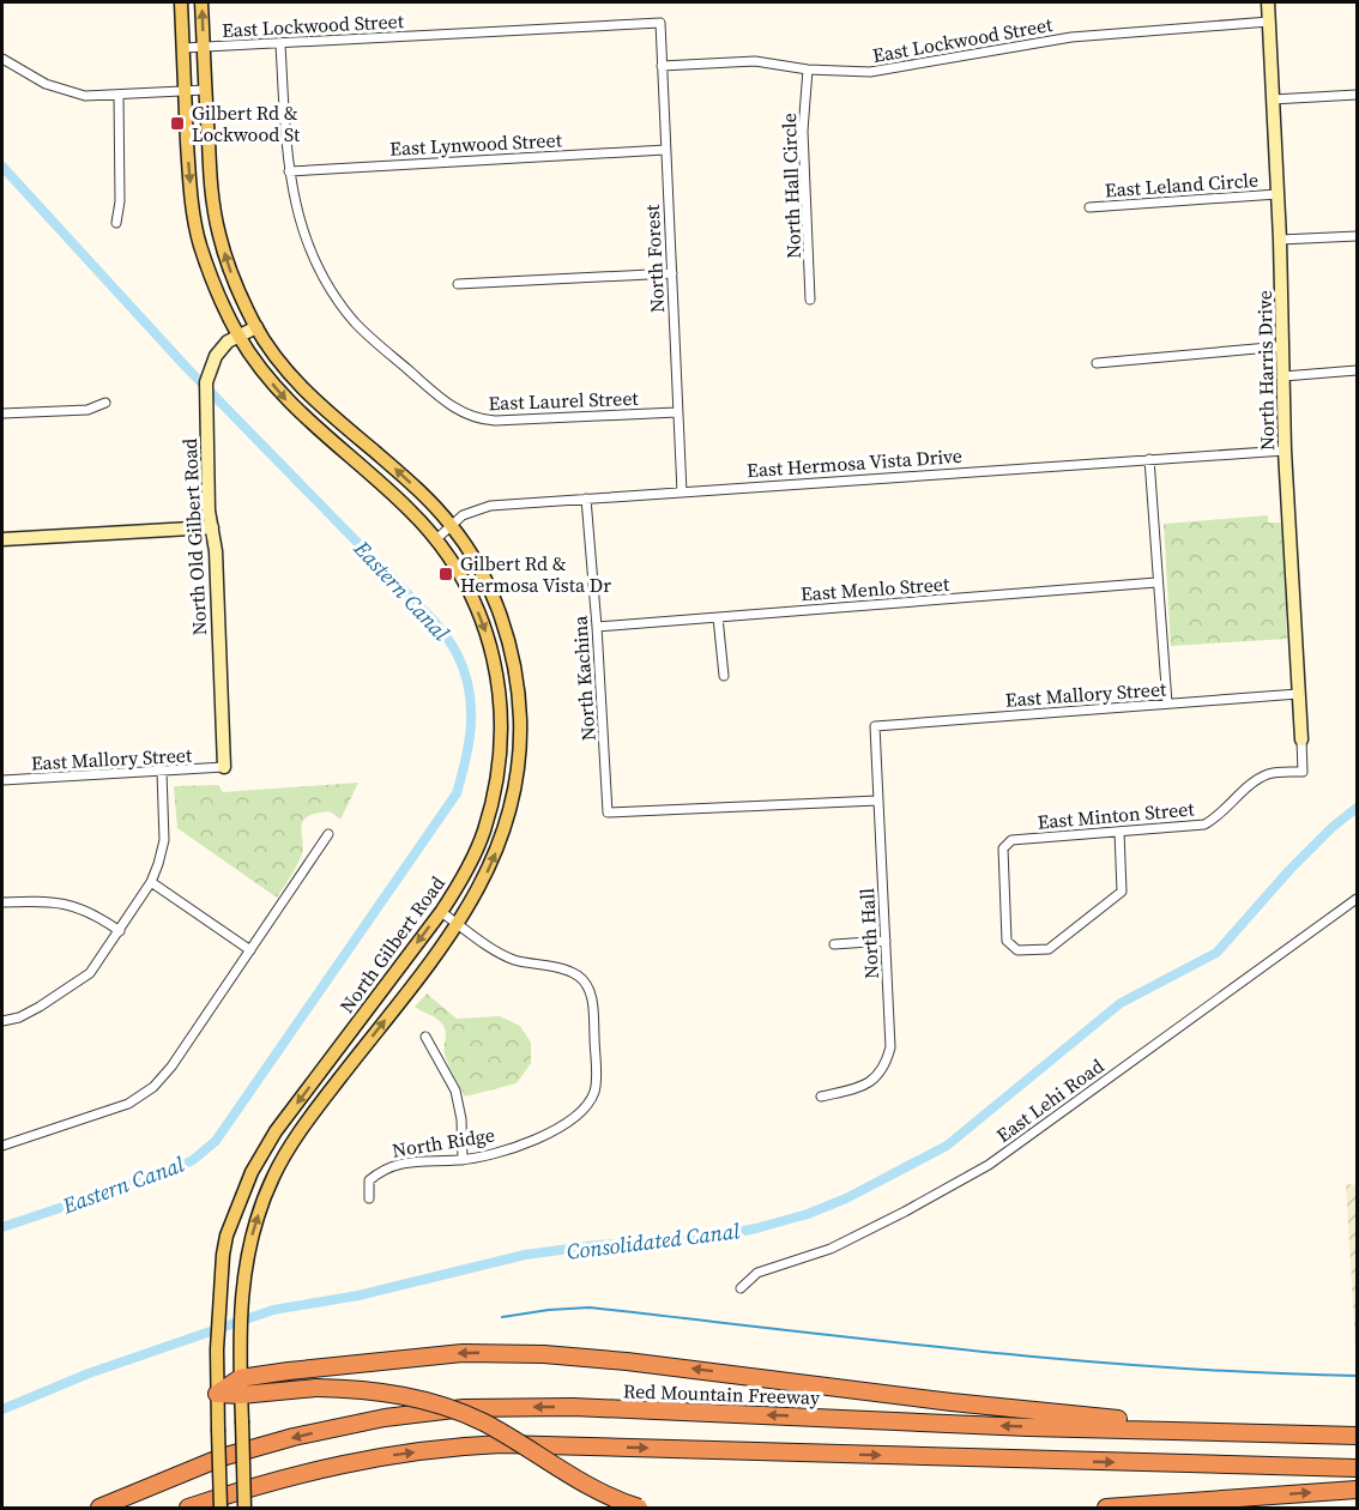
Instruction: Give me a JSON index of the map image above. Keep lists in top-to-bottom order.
{
  "streets": {
    "highway": ["Red Mountain Freeway"],
    "main road": ["North Gilbert Road"],
    "street": [
      "East Lockwood Street",
      "East Lynwood Street",
      "East Leland Circle",
      "North Hall Circle",
      "North Forest",
      "North Harris Drive",
      "East Laurel Street",
      "East Hermosa Vista Drive",
      "North Old Gilbert Road",
      "East Menlo Street",
      "North Kachina",
      "East Mallory Street",
      "East Minton Street",
      "North Hall",
      "East Lehi Road",
      "North Ridge"
    ]
  },
  "crossings": [
    ["East Lockwood Street", "North Hall Circle"],
    ["East Lockwood Street", "North Forest"],
    ["East Lockwood Street", "North Harris Drive"],
    ["East Lockwood Street", "North Gilbert Road"],
    ["East Lynwood Street", "North Forest"],
    ["East Lynwood Street", "East Laurel Street"],
    ["East Leland Circle", "North Harris Drive"],
    ["North Forest", "East Laurel Street"],
    ["North Forest", "East Hermosa Vista Drive"],
    ["North Harris Drive", "East Hermosa Vista Drive"],
    ["North Harris Drive", "East Mallory Street"],
    ["North Harris Drive", "East Minton Street"],
    ["East Hermosa Vista Drive", "North Kachina"],
    ["East Hermosa Vista Drive", "North Gilbert Road"],
    ["North Old Gilbert Road", "East Mallory Street"],
    ["North Old Gilbert Road", "North Gilbert Road"],
    ["East Menlo Street", "North Kachina"],
    ["North Kachina", "North Hall"],
    ["East Mallory Street", "North Hall"],
    ["North Gilbert Road", "North Ridge"]
  ],
  "water": ["Eastern Canal", "Consolidated Canal"],
  "places": {
    "transit": ["Gilbert Rd & Lockwood St", "Gilbert Rd & Hermosa Vista Dr"]
  }
}
